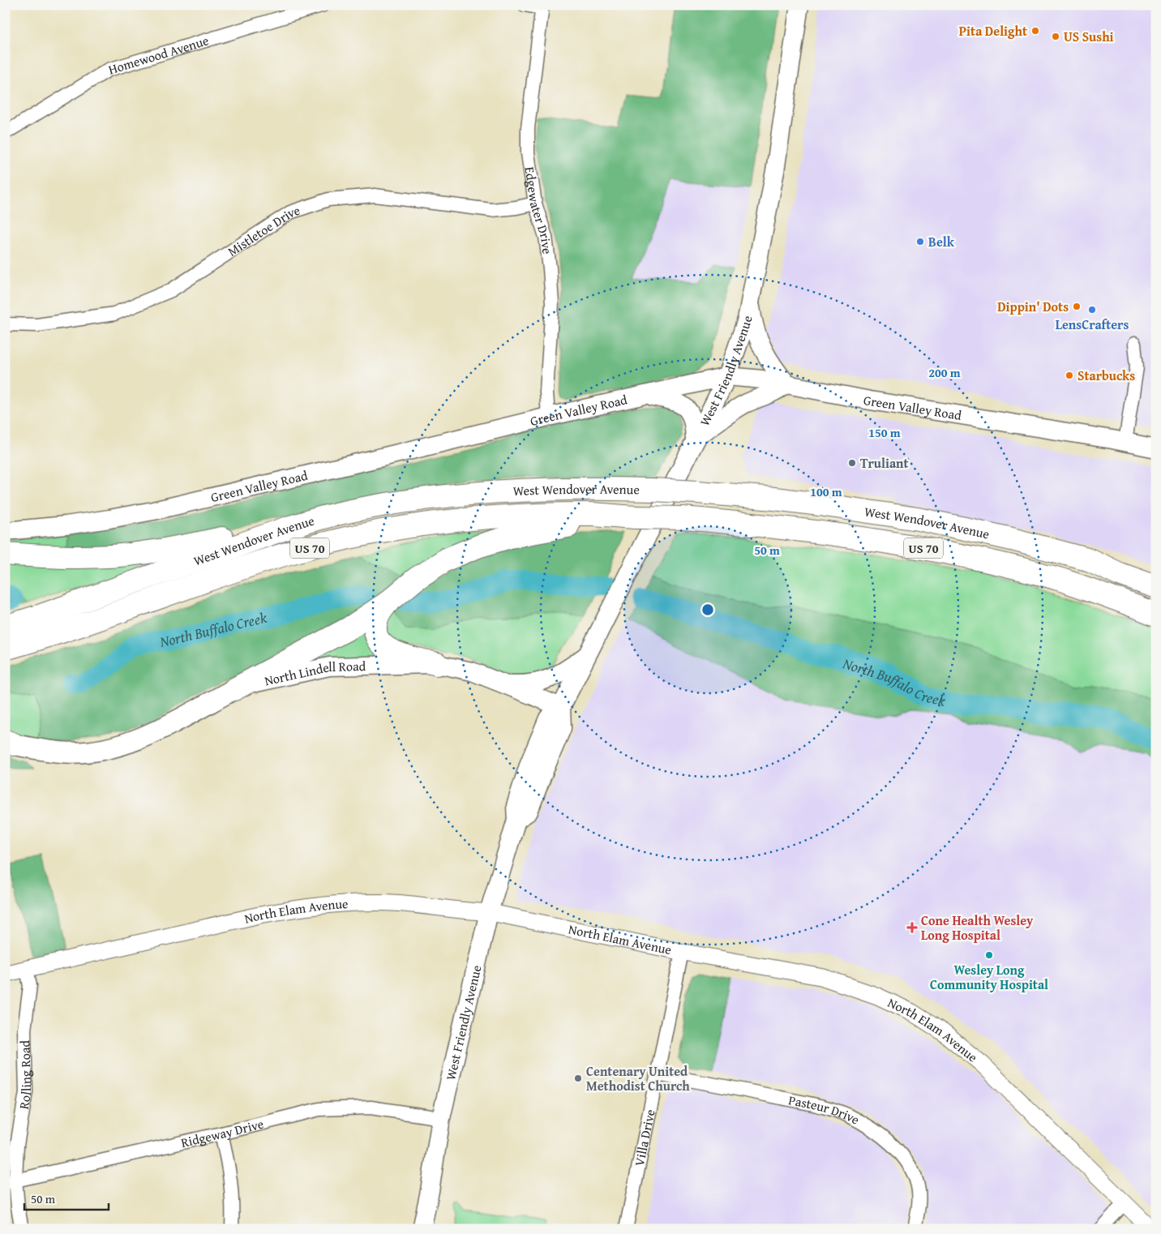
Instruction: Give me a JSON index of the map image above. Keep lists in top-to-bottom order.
{
  "streets": {
    "highway": ["West Wendover Avenue", "US 70"],
    "main road": ["West Friendly Avenue", "Green Valley Road", "North Lindell Road"],
    "street": [
      "Homewood Avenue",
      "Edgewater Drive",
      "Mistletoe Drive",
      "North Elam Avenue",
      "Rolling Road",
      "Pasteur Drive",
      "Ridgeway Drive",
      "Villa Drive"
    ]
  },
  "crossings": [
    ["Edgewater Drive", "Mistletoe Drive"],
    ["Edgewater Drive", "Green Valley Road"],
    ["West Friendly Avenue", "Green Valley Road"],
    ["West Friendly Avenue", "North Lindell Road"],
    ["West Friendly Avenue", "North Elam Avenue"],
    ["West Friendly Avenue", "Ridgeway Drive"],
    ["North Elam Avenue", "Rolling Road"],
    ["North Elam Avenue", "Villa Drive"],
    ["Rolling Road", "Ridgeway Drive"],
    ["Pasteur Drive", "Villa Drive"]
  ],
  "water": ["North Buffalo Creek"],
  "places": {
    "other": [
      "Pita Delight",
      "US Sushi",
      "Belk",
      "Dippin' Dots",
      "LensCrafters",
      "Starbucks",
      "Truliant",
      "Wesley Long Community Hospital",
      "Centenary United Methodist Church"
    ],
    "health": ["Cone Health Wesley Long Hospital"]
  },
  "scale_bar": "50 m",
  "rings": [
    "200 m",
    "150 m",
    "100 m",
    "50 m"
  ]
}
